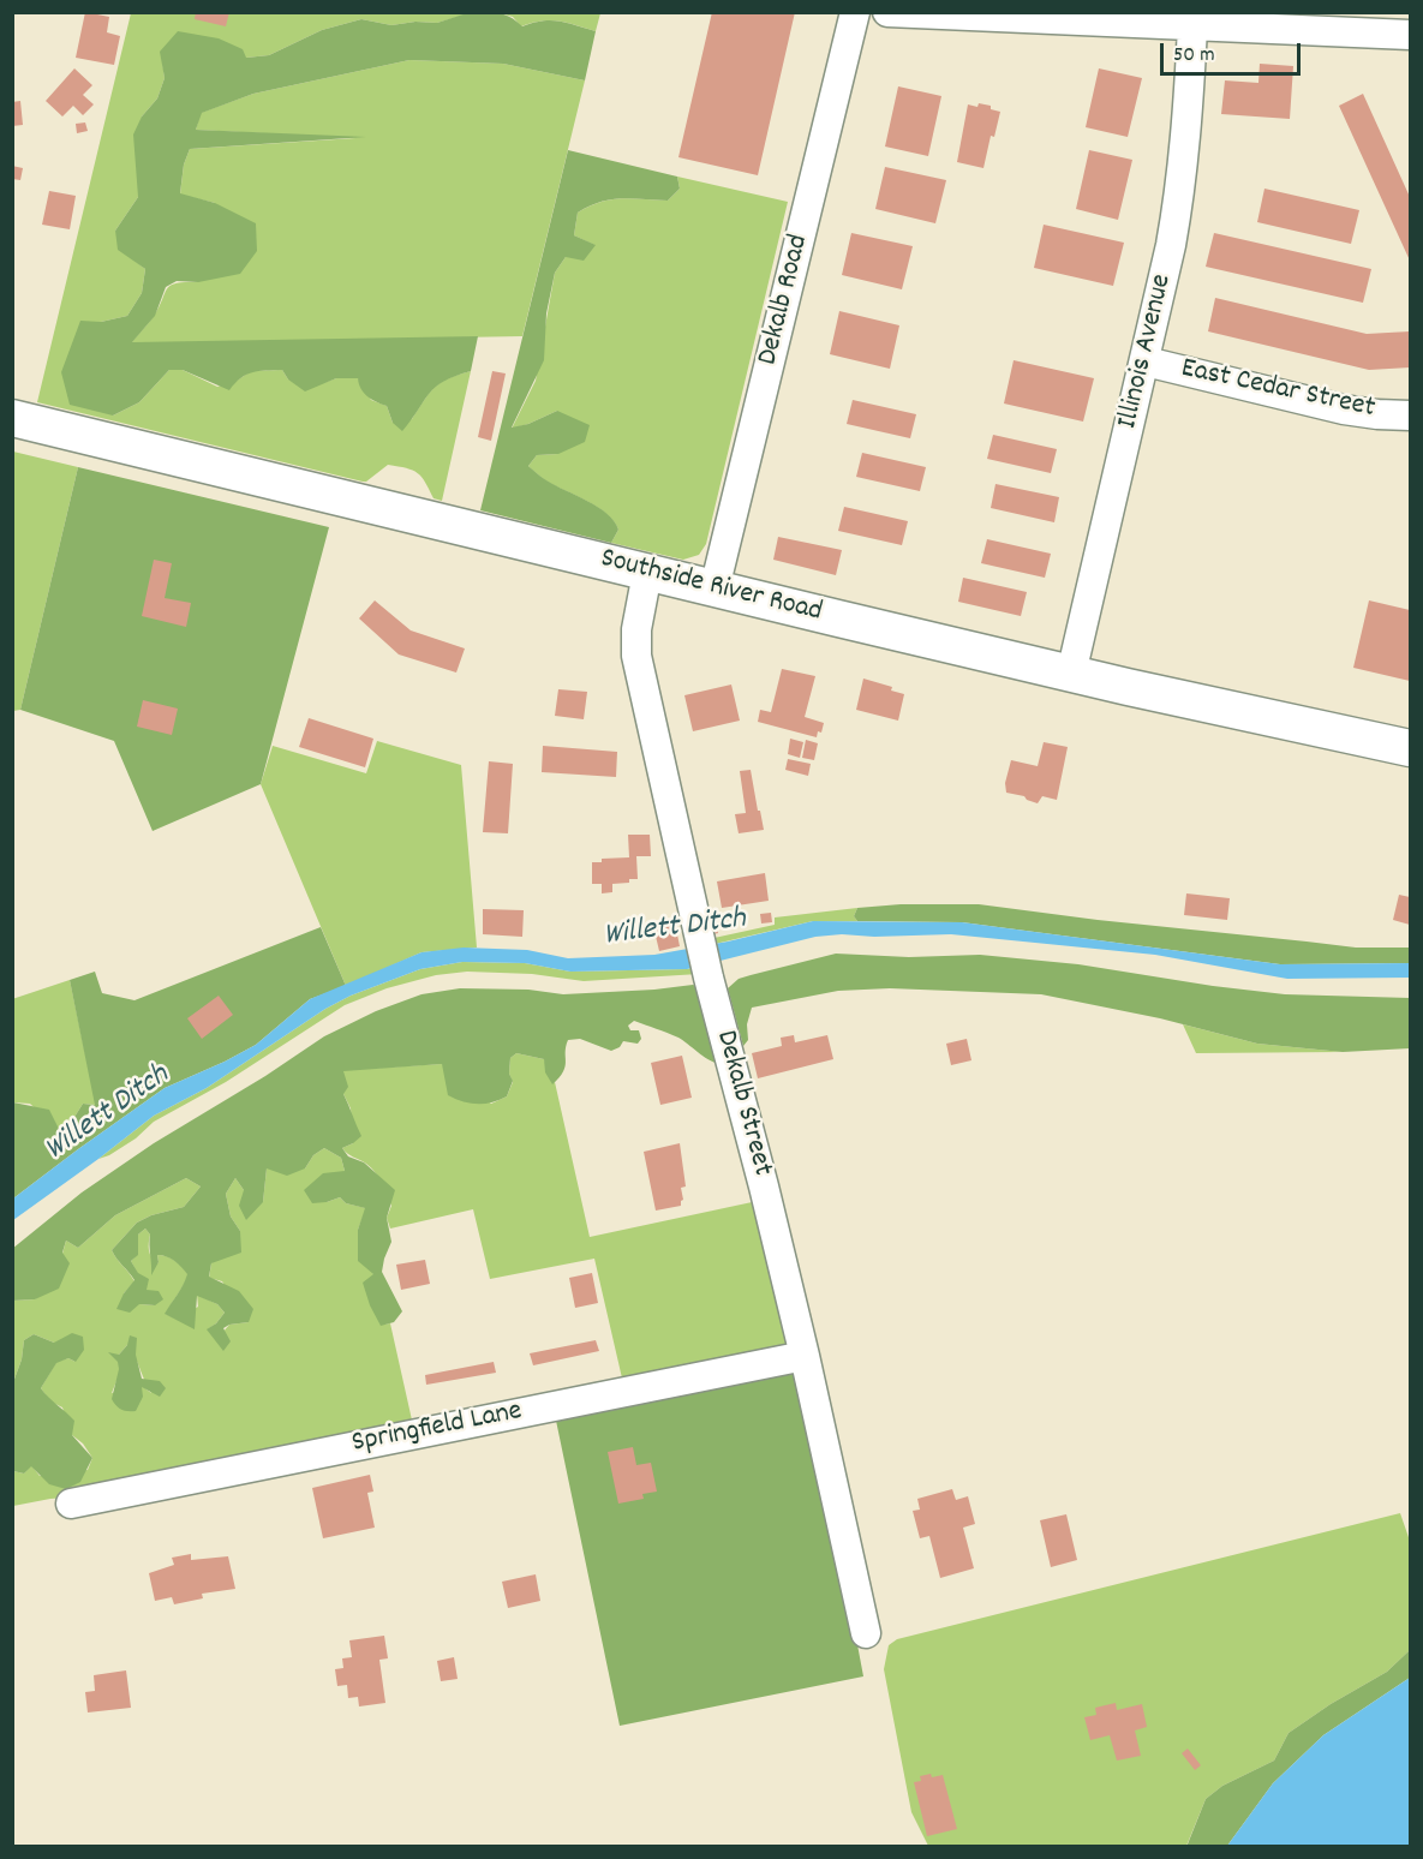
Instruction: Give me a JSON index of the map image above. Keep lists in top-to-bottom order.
{
  "streets": {
    "main road": ["Southside River Road"],
    "street": [
      "Dekalb Road",
      "Illinois Avenue",
      "East Cedar Street",
      "Dekalb Street",
      "Springfield Lane"
    ]
  },
  "crossings": [
    ["Dekalb Road", "Southside River Road"],
    ["Illinois Avenue", "East Cedar Street"],
    ["Illinois Avenue", "Southside River Road"],
    ["Southside River Road", "Dekalb Street"],
    ["Dekalb Street", "Springfield Lane"]
  ],
  "water": ["Willett Ditch"],
  "scale_bar": "50 m"
}
